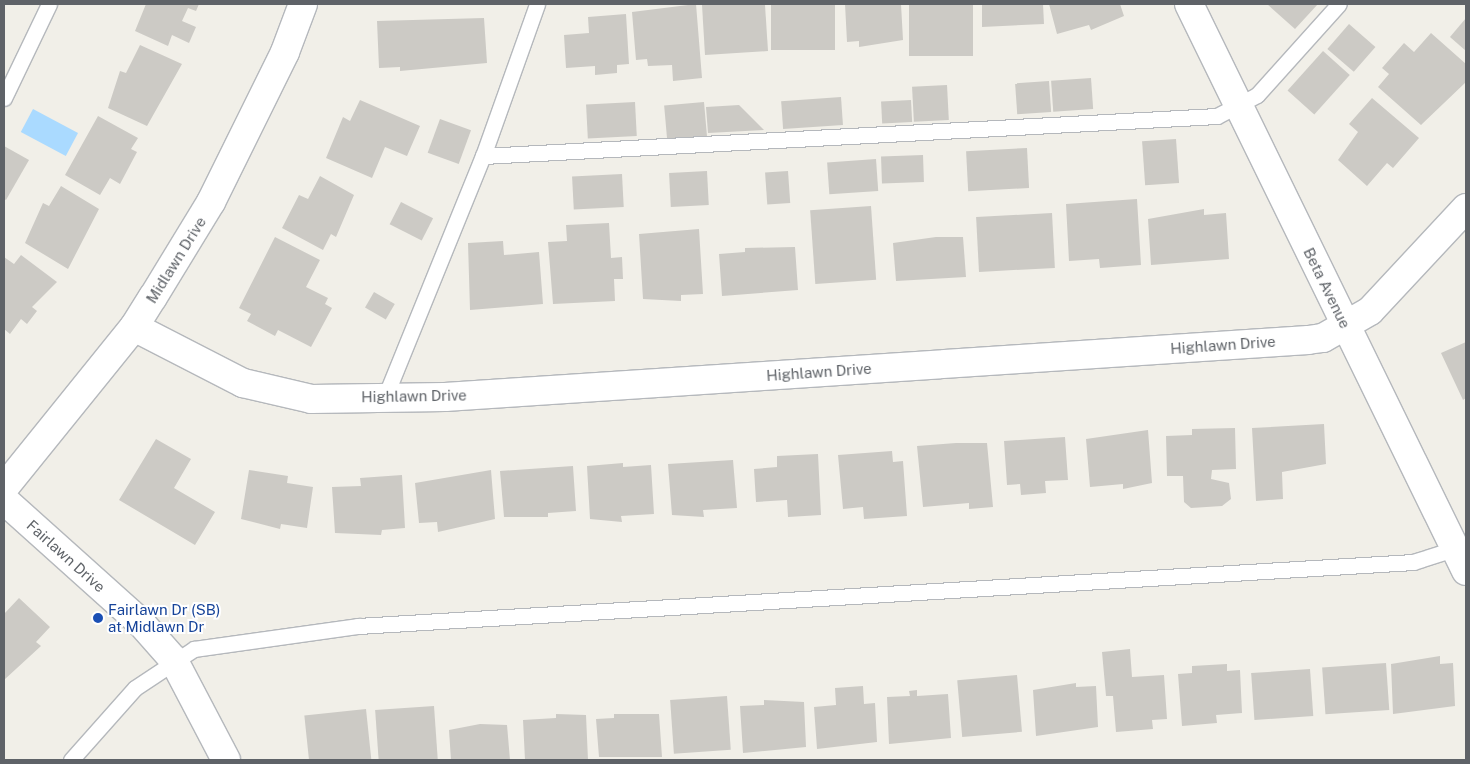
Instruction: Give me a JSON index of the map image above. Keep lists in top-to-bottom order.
{
  "streets": {
    "street": [
      "Midlawn Drive",
      "Beta Avenue",
      "Highlawn Drive",
      "Fairlawn Drive"
    ]
  },
  "crossings": [
    ["Midlawn Drive", "Highlawn Drive"],
    ["Beta Avenue", "Highlawn Drive"]
  ],
  "places": ["Fairlawn Dr (SB) at Midlawn Dr"]
}
